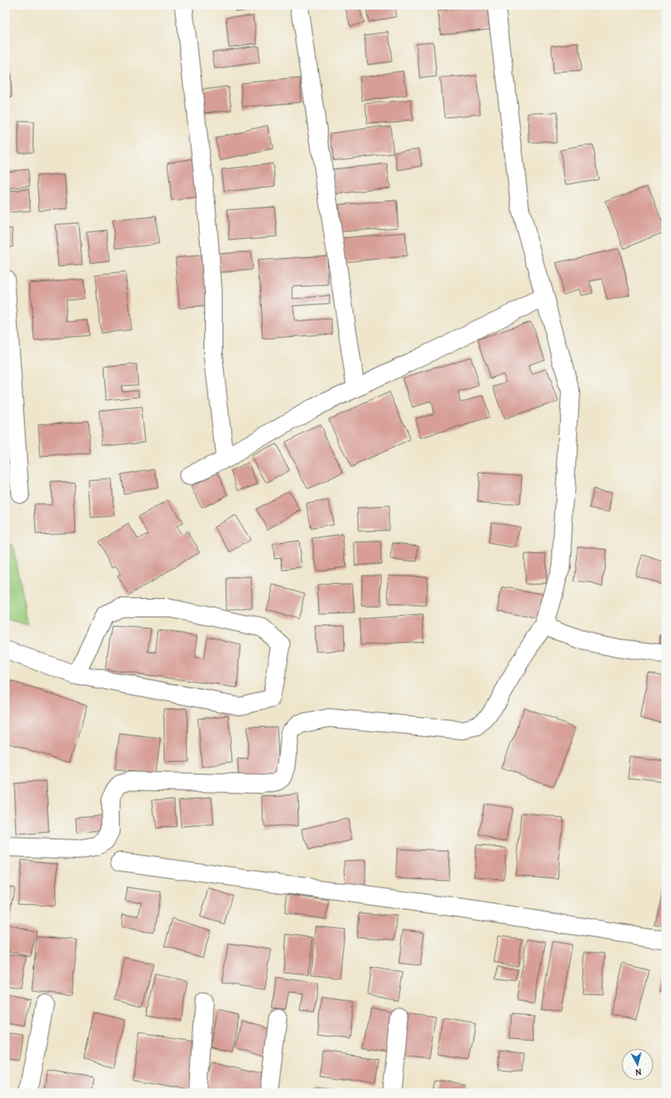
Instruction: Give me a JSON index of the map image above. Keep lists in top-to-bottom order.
{
  "north": "bottom"
}
